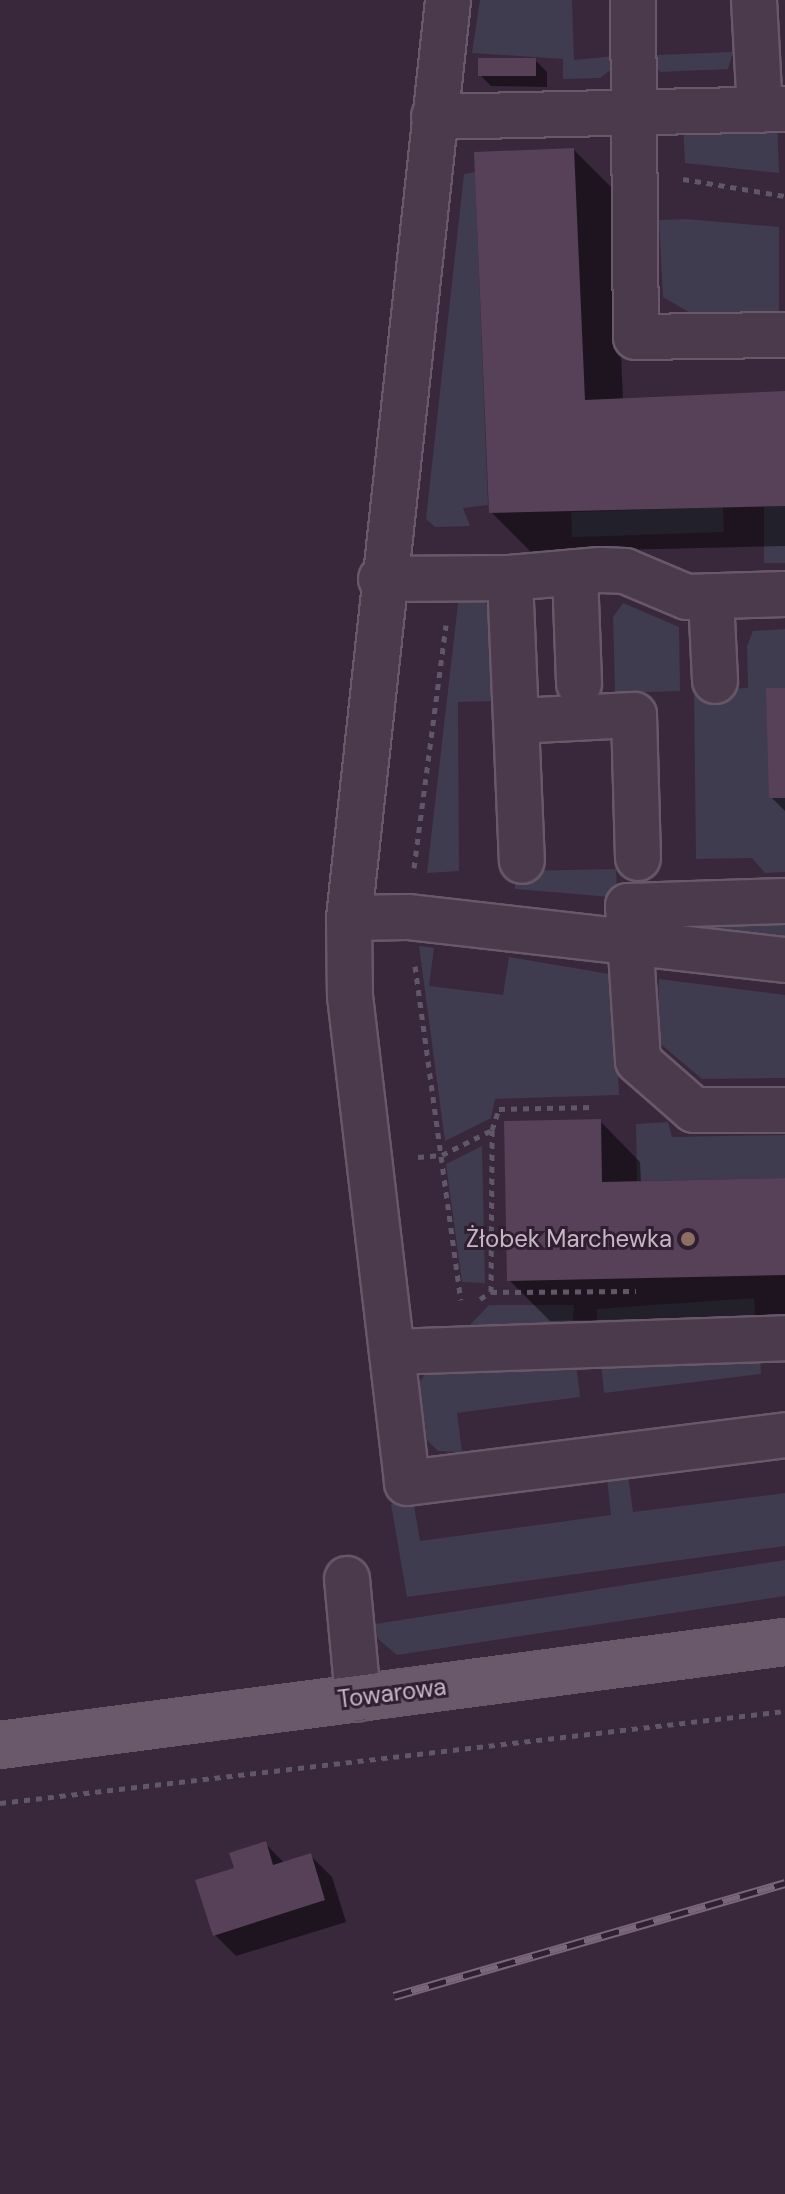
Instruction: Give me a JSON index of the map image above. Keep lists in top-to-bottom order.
{
  "streets": {
    "main road": ["Towarowa"]
  },
  "places": ["Żłobek Marchewka"]
}
